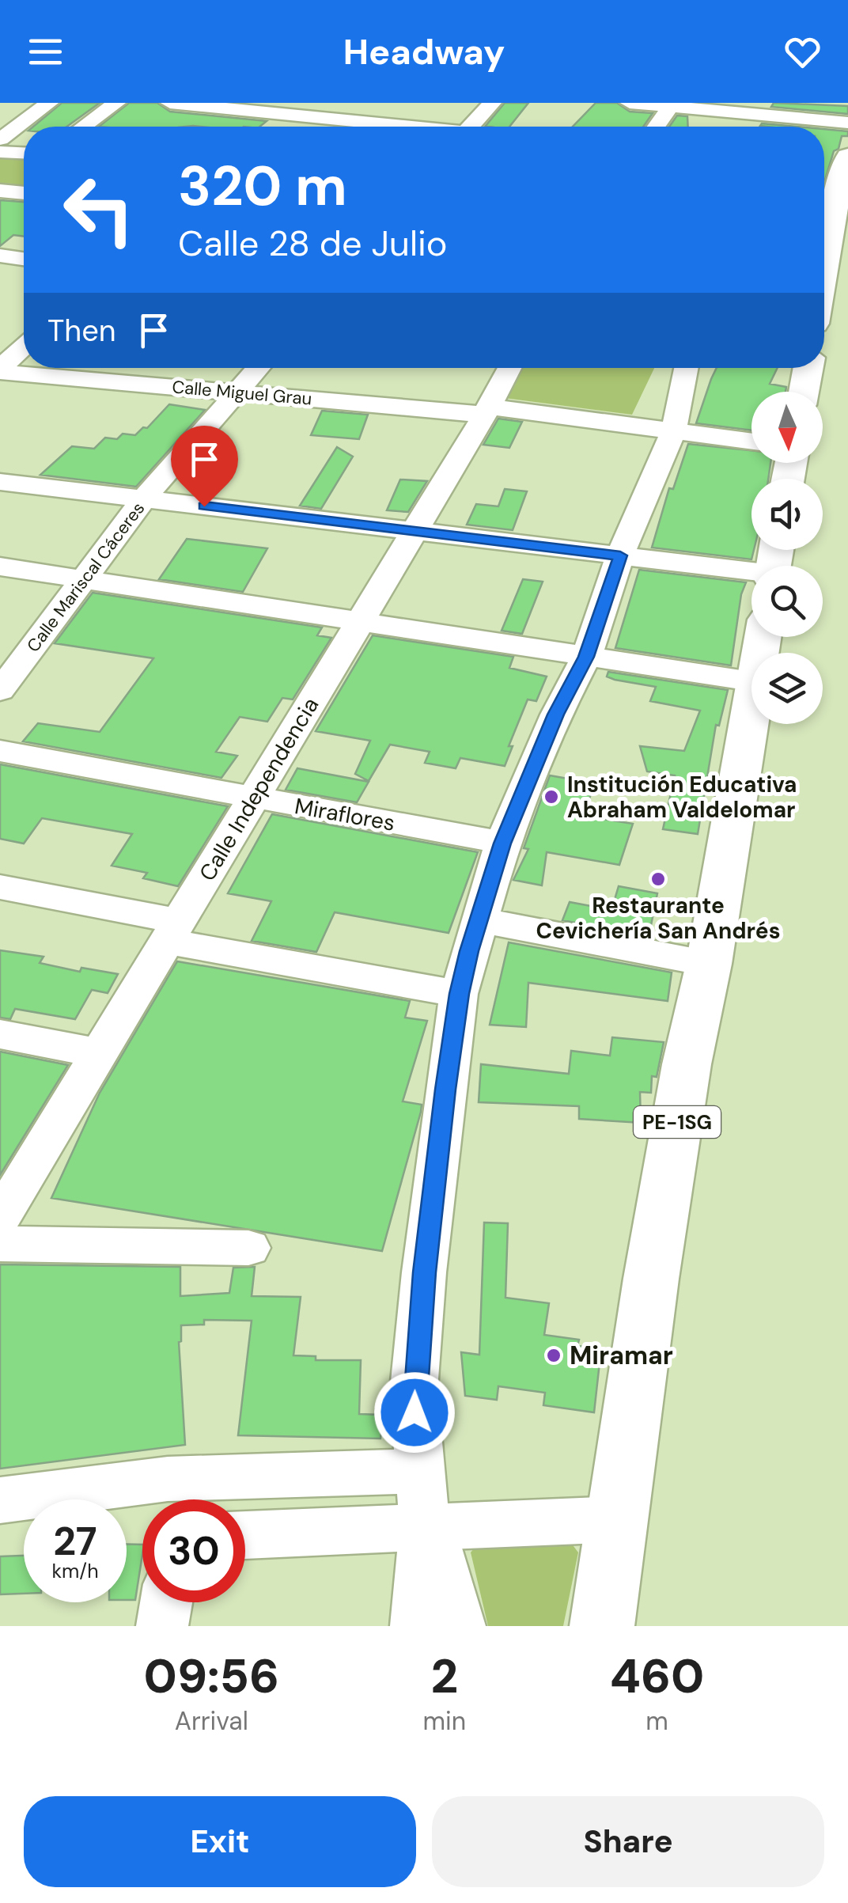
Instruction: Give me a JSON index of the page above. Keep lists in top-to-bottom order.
{
  "streets": {
    "main road": ["PE-1SG"],
    "street": [
      "Calle Miguel Grau",
      "Calle Mariscal Cáceres",
      "Calle Independencia",
      "Miraflores"
    ]
  },
  "crossings": [
    ["Calle Miguel Grau", "Calle Mariscal Cáceres"],
    ["Calle Miguel Grau", "Calle Independencia"],
    ["Calle Independencia", "Miraflores"]
  ],
  "places": ["Institución Educativa Abraham Valdelomar", "Restaurante Cevichería San Andrés", "Miramar"],
  "north": "bottom",
  "page": {
    "header": "Headway",
    "turn": ["320 m", "Calle 28 de Julio"],
    "then": "Then",
    "speed": "27 km/h",
    "limit": "30",
    "eta": [
      "09:56",
      "Arrival",
      "2",
      "min",
      "460",
      "m"
    ],
    "buttons": ["Exit", "Share"]
  }
}
